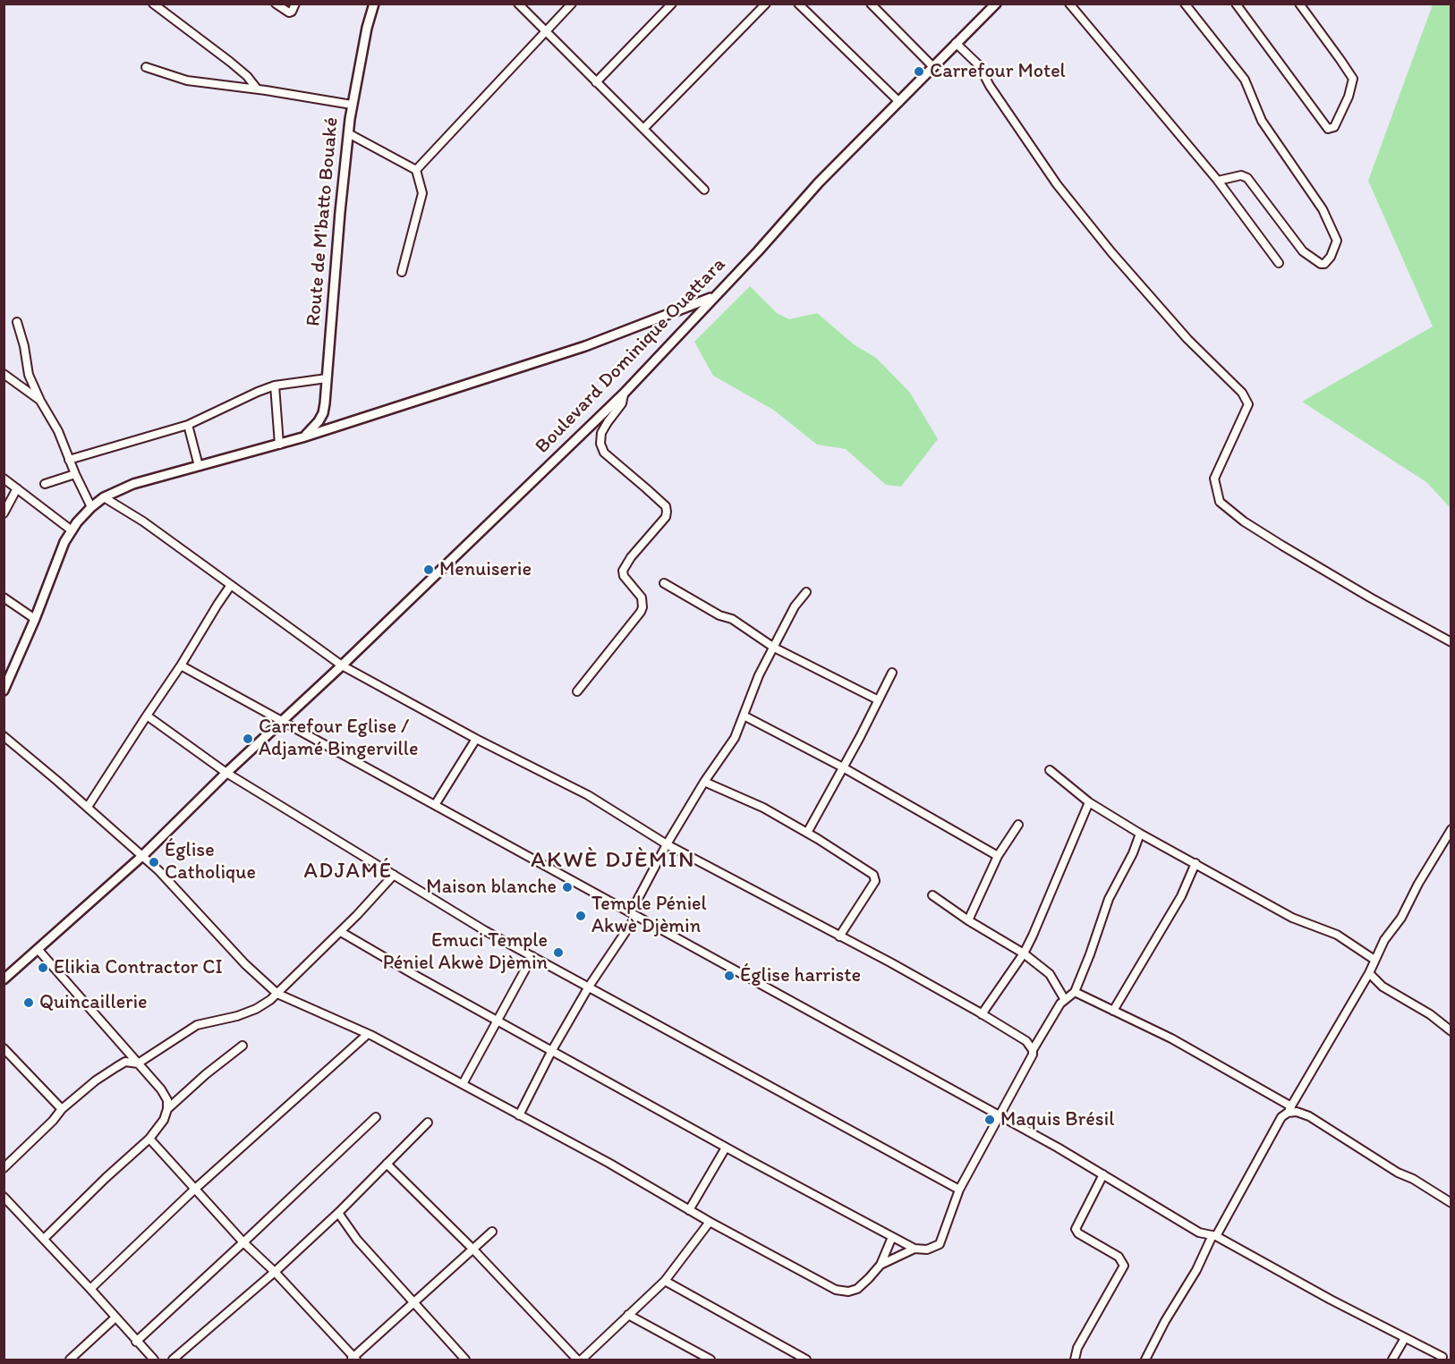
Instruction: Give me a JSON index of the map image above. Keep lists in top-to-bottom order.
{
  "streets": {
    "street": ["Route de M'batto Bouaké", "Boulevard Dominique Ouattara"]
  },
  "districts": ["AKWÈ DJÈMIN", "ADJAMÉ"],
  "places": [
    "Carrefour Motel",
    "Menuiserie",
    "Carrefour Eglise / Adjamé Bingerville",
    "Église Catholique",
    "Maison blanche",
    "Temple Péniel Akwè Djèmin",
    "Emuci Temple Péniel Akwè Djèmin",
    "Elikia Contractor CI",
    "Église harriste",
    "Quincaillerie",
    "Maquis Brésil"
  ]
}
